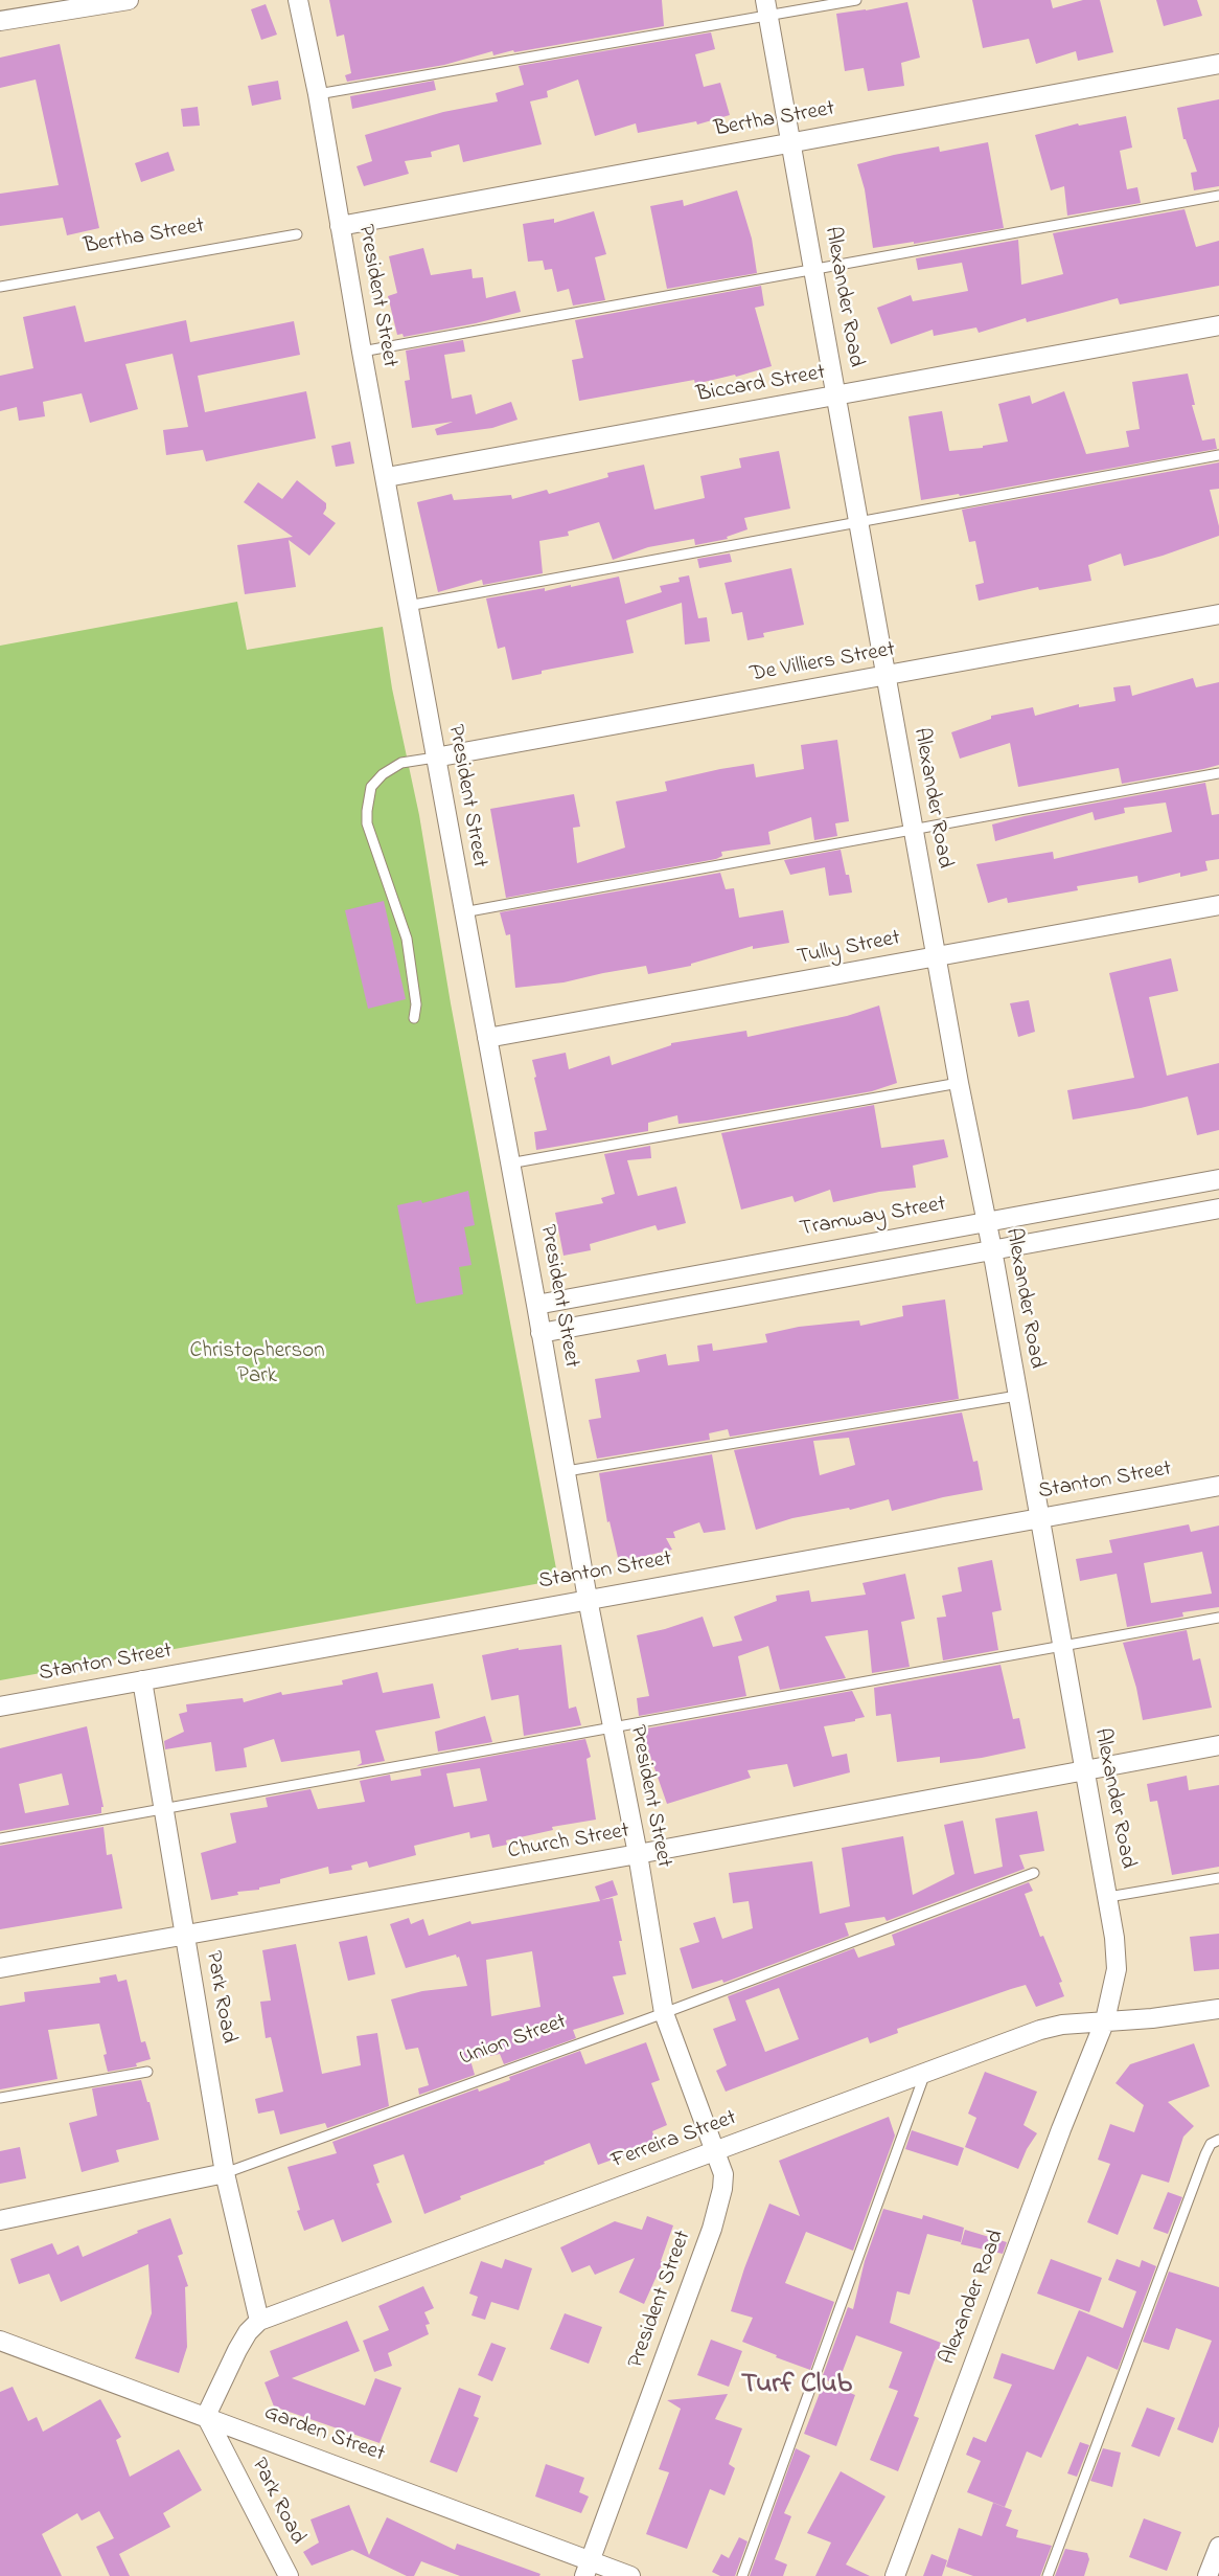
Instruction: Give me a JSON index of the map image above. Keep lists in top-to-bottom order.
{
  "streets": {
    "street": [
      "Bertha Street",
      "President Street",
      "Alexander Road",
      "Biccard Street",
      "De Villiers Street",
      "Tully Street",
      "Tramway Street",
      "Stanton Street",
      "Church Street",
      "Park Road",
      "Union Street",
      "Ferreira Street",
      "Garden Street"
    ]
  },
  "crossings": [
    ["Bertha Street", "President Street"],
    ["Bertha Street", "Alexander Road"],
    ["President Street", "Biccard Street"],
    ["President Street", "De Villiers Street"],
    ["President Street", "Tully Street"],
    ["President Street", "Tramway Street"],
    ["President Street", "Stanton Street"],
    ["President Street", "Church Street"],
    ["President Street", "Union Street"],
    ["President Street", "Ferreira Street"],
    ["President Street", "Garden Street"],
    ["Alexander Road", "Biccard Street"],
    ["Alexander Road", "De Villiers Street"],
    ["Alexander Road", "Tully Street"],
    ["Alexander Road", "Tramway Street"],
    ["Alexander Road", "Stanton Street"],
    ["Alexander Road", "Church Street"],
    ["Alexander Road", "Ferreira Street"],
    ["Stanton Street", "Park Road"],
    ["Church Street", "Park Road"],
    ["Park Road", "Union Street"],
    ["Park Road", "Ferreira Street"],
    ["Park Road", "Garden Street"]
  ],
  "districts": ["Turf Club"],
  "parks": ["Christopherson Park"]
}
